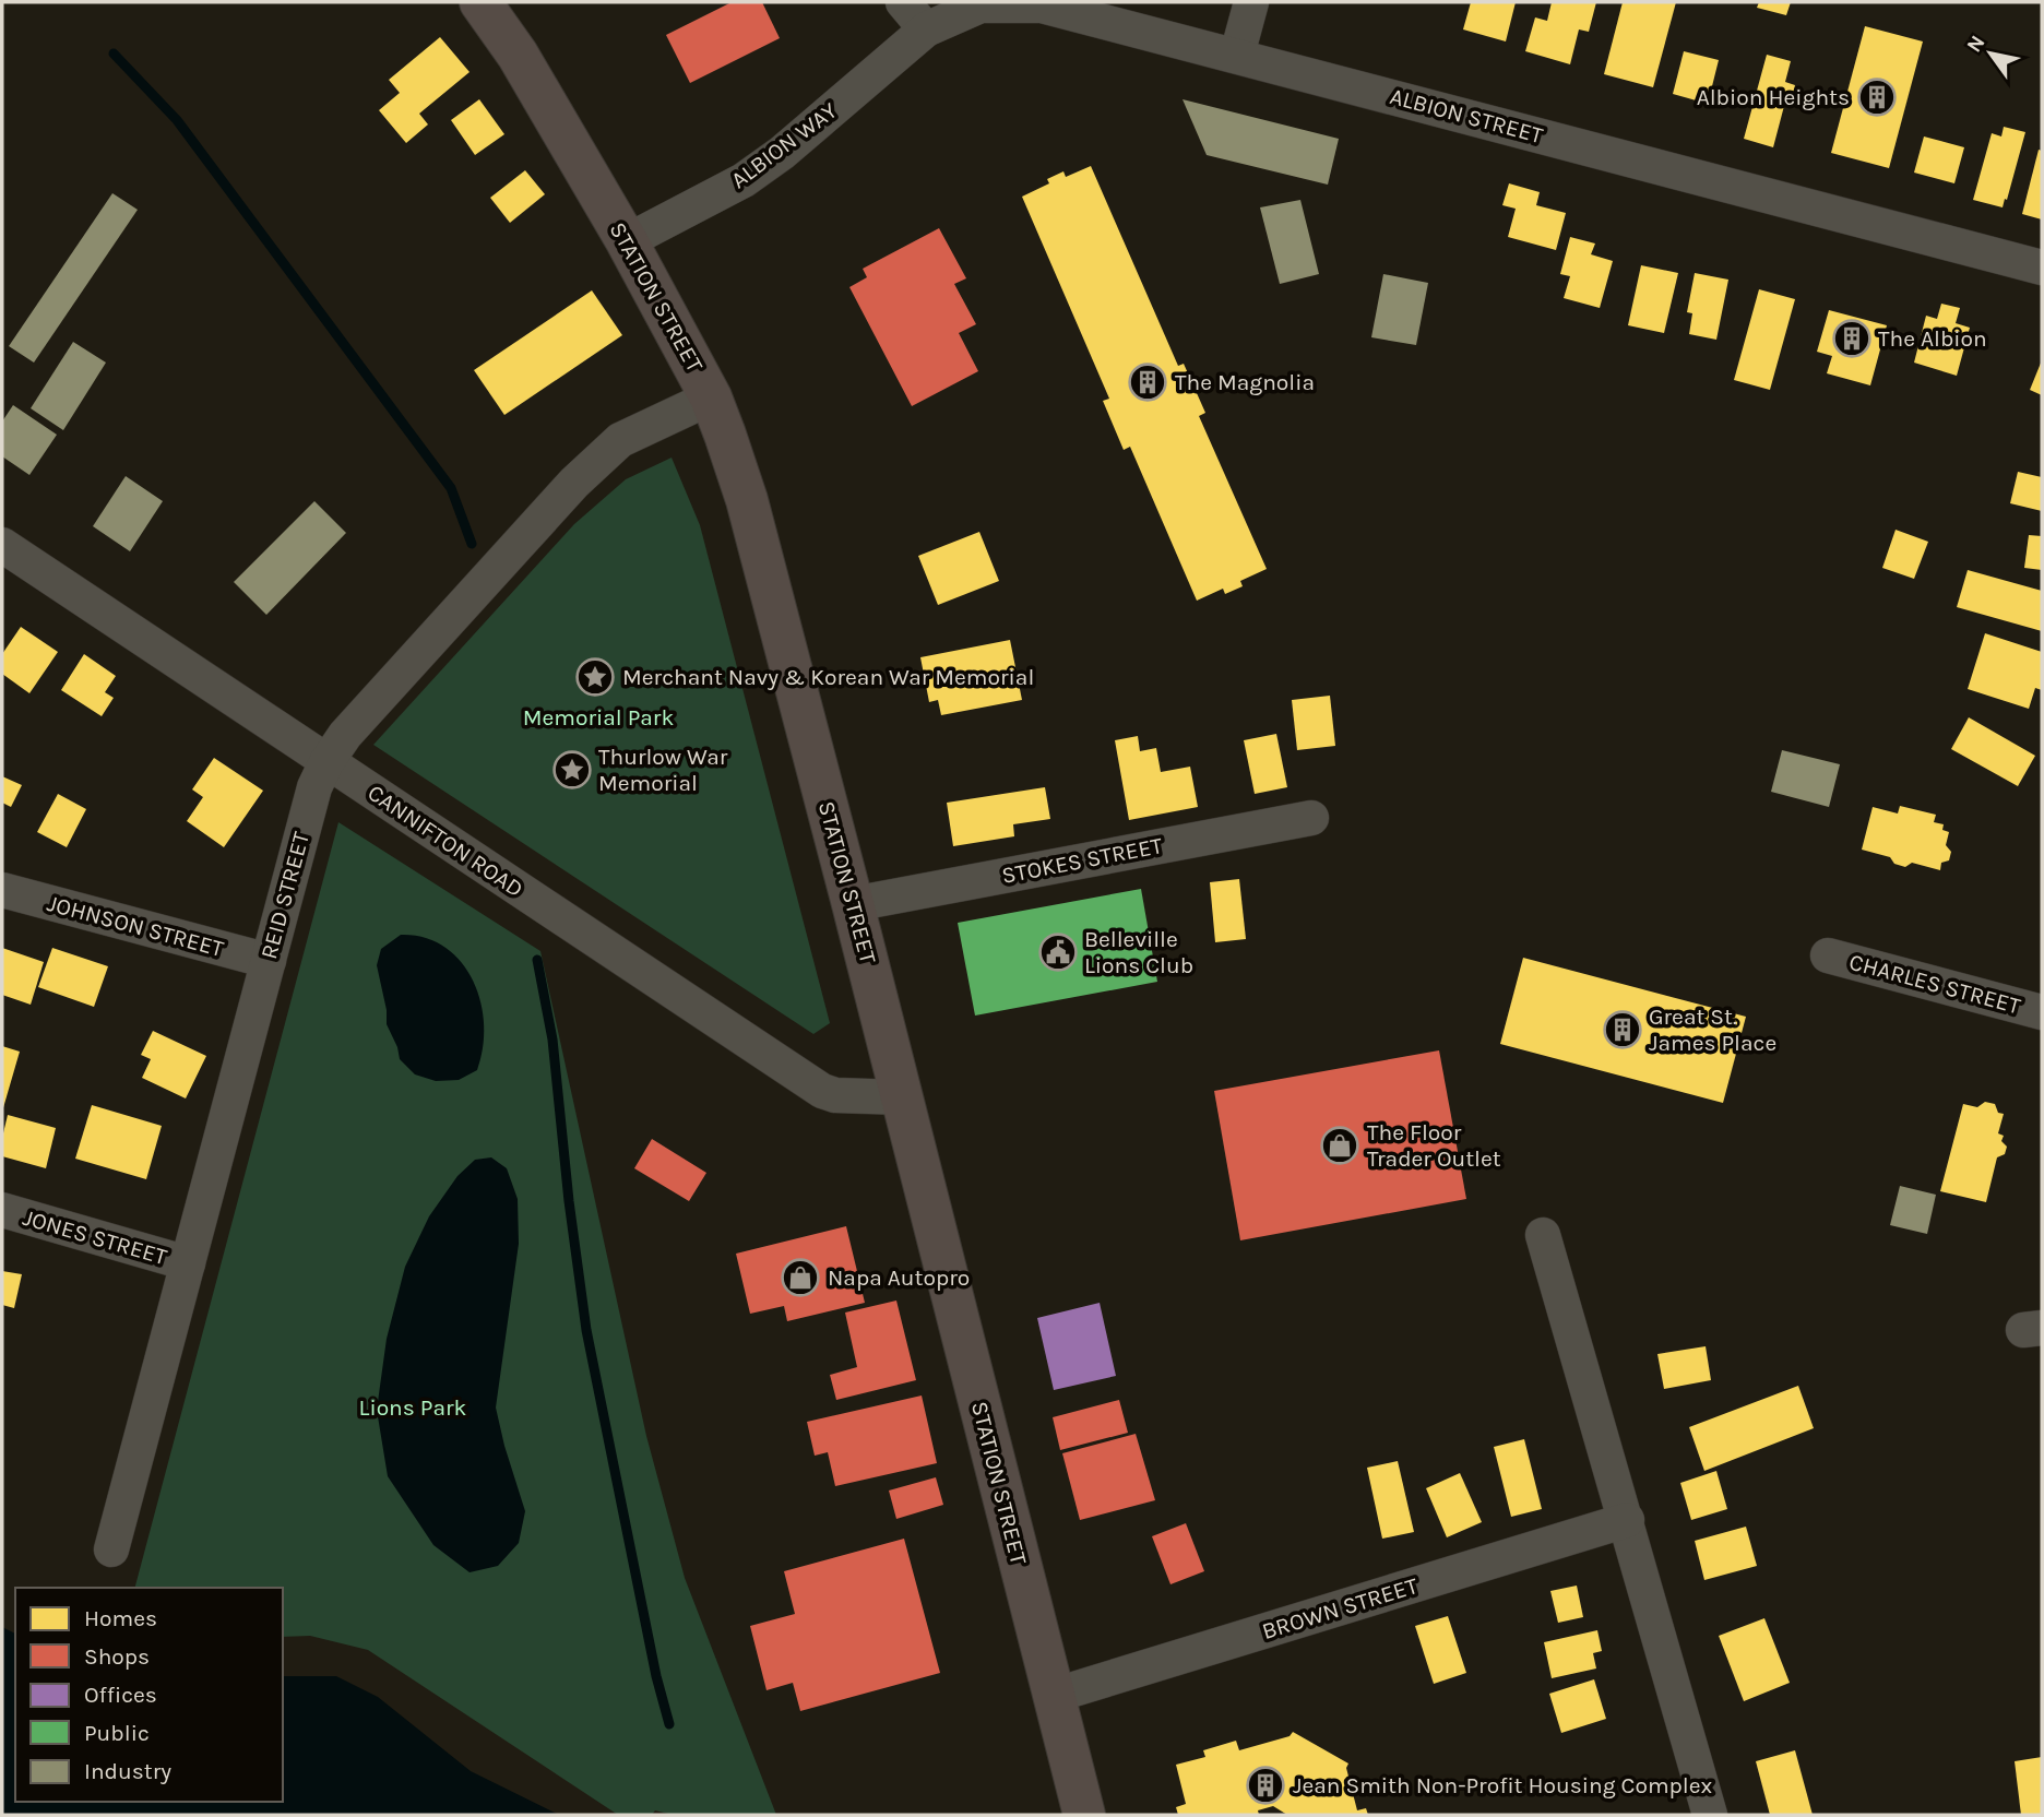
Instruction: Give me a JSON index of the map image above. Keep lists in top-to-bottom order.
{
  "streets": {
    "main road": ["STATION STREET"],
    "street": [
      "ALBION STREET",
      "ALBION WAY",
      "CANNIFTON ROAD",
      "STOKES STREET",
      "REID STREET",
      "JOHNSON STREET",
      "CHARLES STREET",
      "JONES STREET",
      "BROWN STREET"
    ]
  },
  "crossings": [
    ["ALBION STREET", "ALBION WAY"],
    ["ALBION WAY", "STATION STREET"],
    ["STATION STREET", "CANNIFTON ROAD"],
    ["STATION STREET", "STOKES STREET"],
    ["STATION STREET", "REID STREET"],
    ["STATION STREET", "BROWN STREET"],
    ["CANNIFTON ROAD", "REID STREET"],
    ["REID STREET", "JOHNSON STREET"],
    ["REID STREET", "JONES STREET"]
  ],
  "parks": ["Memorial Park", "Lions Park"],
  "places": {
    "building": [
      "Albion Heights",
      "The Albion",
      "The Magnolia",
      "Great St. James Place",
      "Jean Smith Non-Profit Housing Complex"
    ],
    "place": ["Merchant Navy & Korean War Memorial", "Thurlow War Memorial"],
    "public building": ["Belleville Lions Club"],
    "shop": ["The Floor Trader Outlet", "Napa Autopro"]
  },
  "legend": [
    "Homes",
    "Shops",
    "Offices",
    "Public",
    "Industry"
  ],
  "north": "top left"
}
